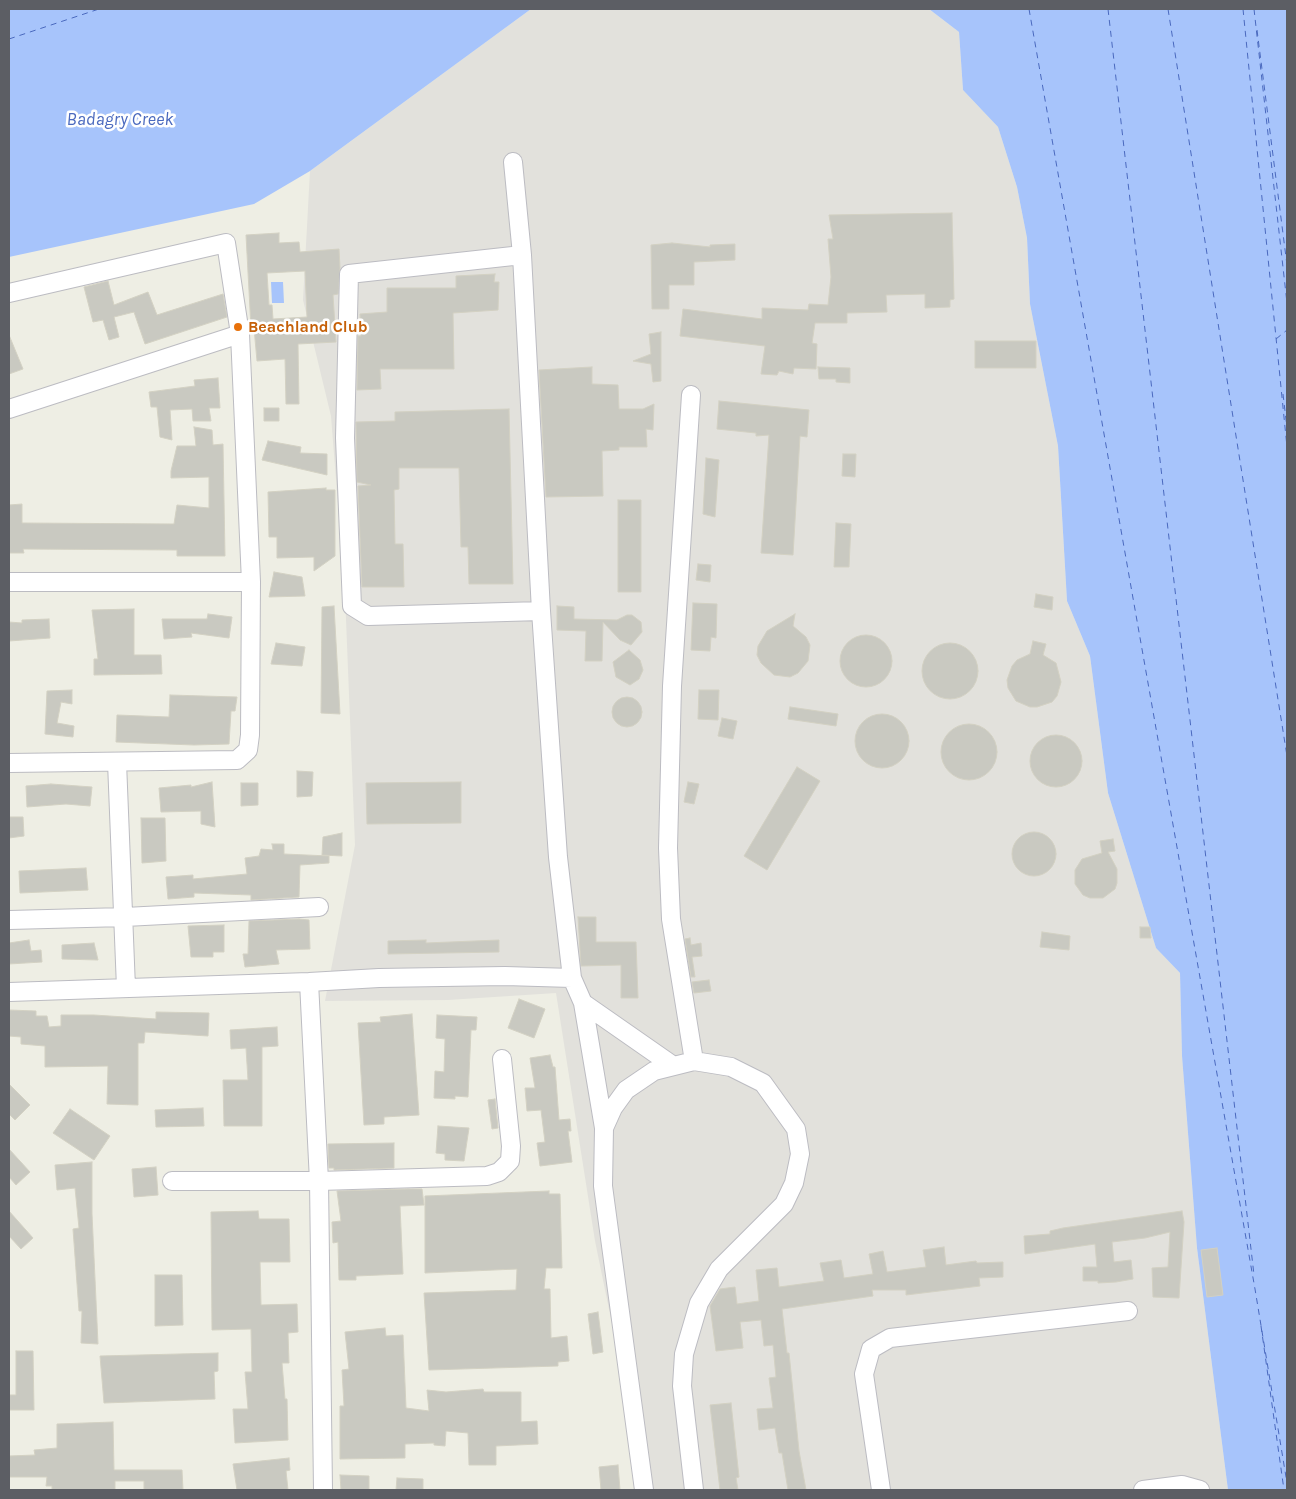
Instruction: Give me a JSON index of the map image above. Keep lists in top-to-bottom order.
{
  "water": ["Badagry Creek"],
  "places": ["Beachland Club"]
}
